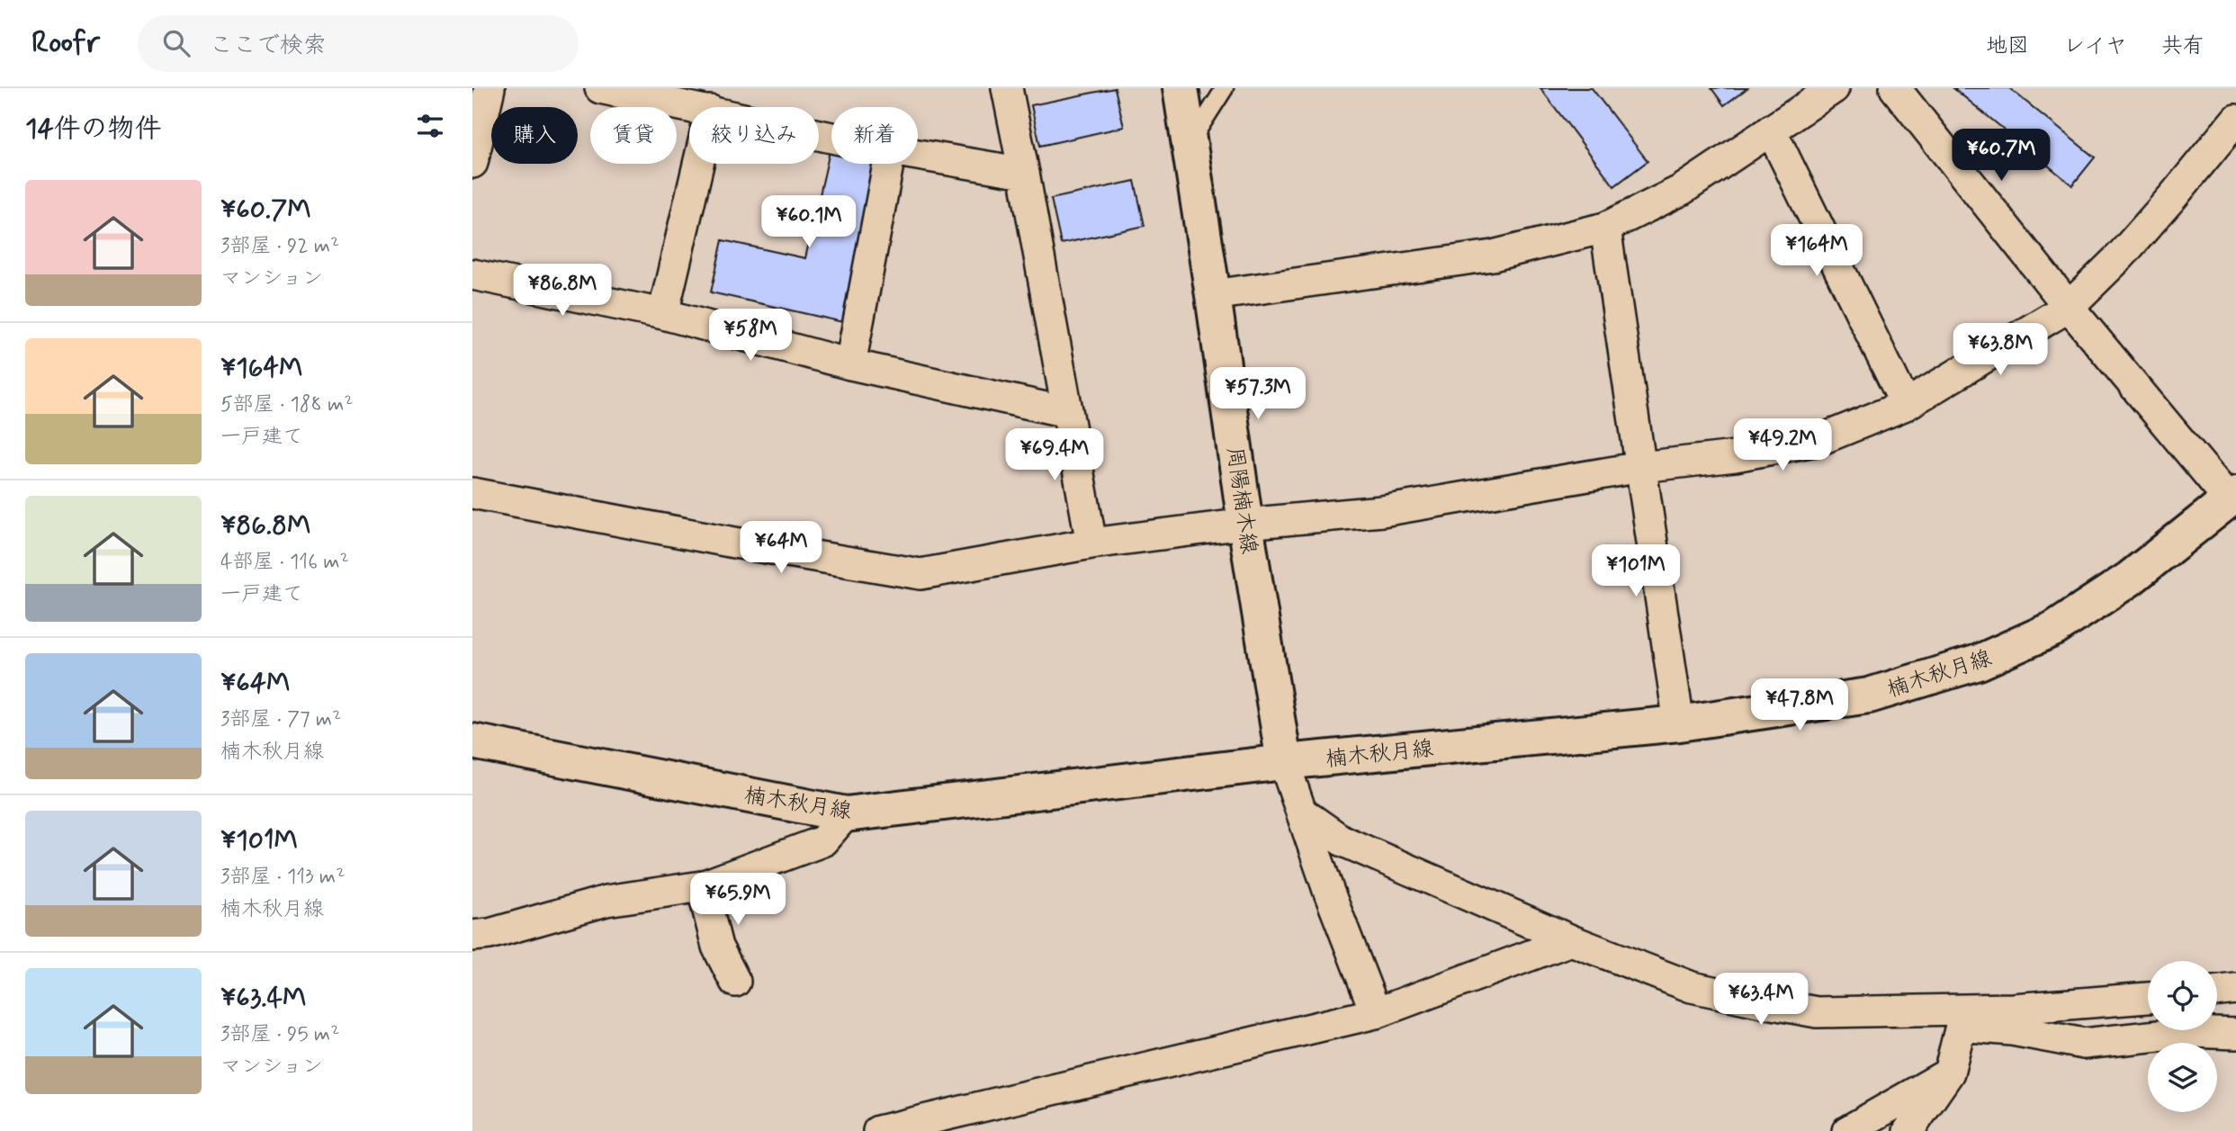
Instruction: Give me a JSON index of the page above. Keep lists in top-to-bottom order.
{
  "streets": {
    "street": ["周陽楠木線", "楠木秋月線"]
  },
  "crossings": [
    ["周陽楠木線", "楠木秋月線"]
  ],
  "page": {
    "header": "Roofr",
    "search": "ここで検索",
    "nav": ["地図", "レイヤ", "共有"],
    "heading": "14件の物件",
    "chip": [
      "購入",
      "賃貸",
      "絞り込み",
      "新着"
    ],
    "price": [
      "¥60.7M",
      "¥60.1M",
      "¥164M",
      "¥86.8M",
      "¥58M",
      "¥63.8M",
      "¥57.3M",
      "¥49.2M",
      "¥69.4M",
      "¥64M",
      "¥101M",
      "¥47.8M",
      "¥65.9M",
      "¥63.4M"
    ],
    "list": [
      {
        "name": "¥60.7M",
        "note": "3部屋 · 92 m² · マンション"
      },
      {
        "name": "¥164M",
        "note": "5部屋 · 188 m² · 一戸建て"
      },
      {
        "name": "¥86.8M",
        "note": "4部屋 · 116 m² · 一戸建て"
      },
      {
        "name": "¥64M",
        "note": "3部屋 · 77 m² · 楠木秋月線"
      },
      {
        "name": "¥101M",
        "note": "3部屋 · 113 m² · 楠木秋月線"
      },
      {
        "name": "¥63.4M",
        "note": "3部屋 · 95 m² · マンション"
      }
    ]
  }
}
